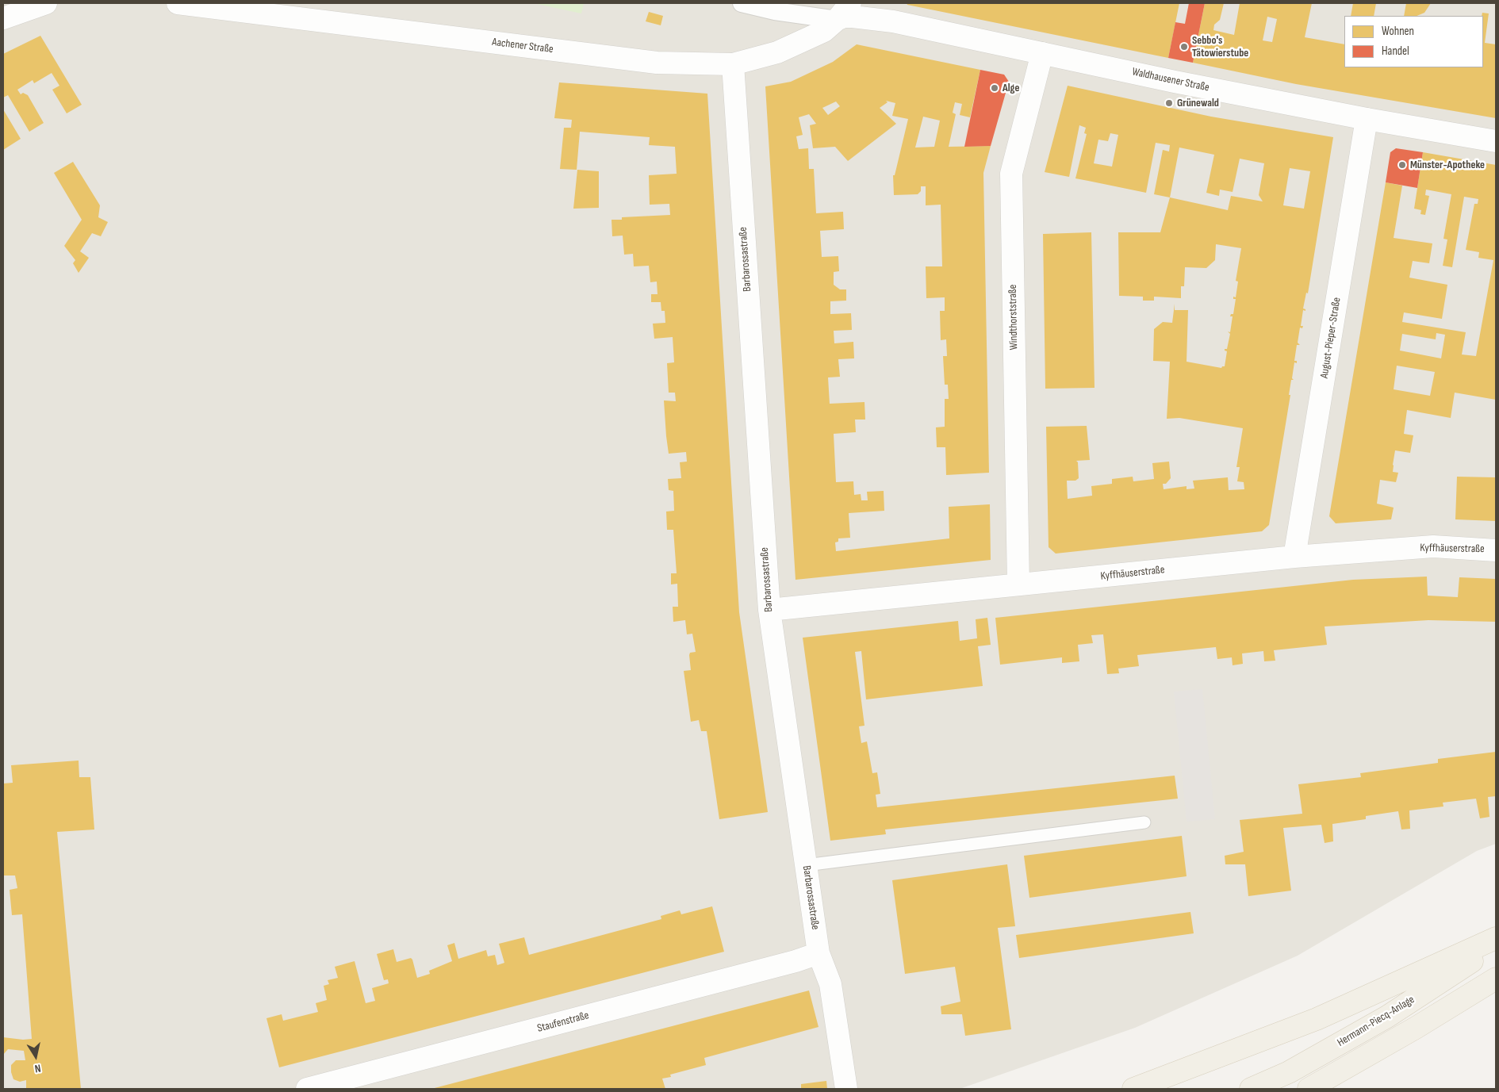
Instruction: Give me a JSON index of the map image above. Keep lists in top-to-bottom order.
{
  "streets": {
    "main road": ["Hermann-Piecq-Anlage"],
    "street": [
      "Aachener Straße",
      "Waldhausener Straße",
      "Barbarossastraße",
      "Windthorststraße",
      "August-Pieper-Straße",
      "Kyffhäuserstraße",
      "Staufenstraße"
    ]
  },
  "crossings": [
    ["Aachener Straße", "Waldhausener Straße"],
    ["Aachener Straße", "Barbarossastraße"],
    ["Waldhausener Straße", "Windthorststraße"],
    ["Waldhausener Straße", "August-Pieper-Straße"],
    ["Barbarossastraße", "Kyffhäuserstraße"],
    ["Barbarossastraße", "Staufenstraße"],
    ["Windthorststraße", "Kyffhäuserstraße"],
    ["August-Pieper-Straße", "Kyffhäuserstraße"]
  ],
  "places": [
    "Sebbo's Tätowierstube",
    "Alge",
    "Grünewald",
    "Münster-Apotheke"
  ],
  "legend": ["Wohnen", "Handel"],
  "north": "bottom"
}
